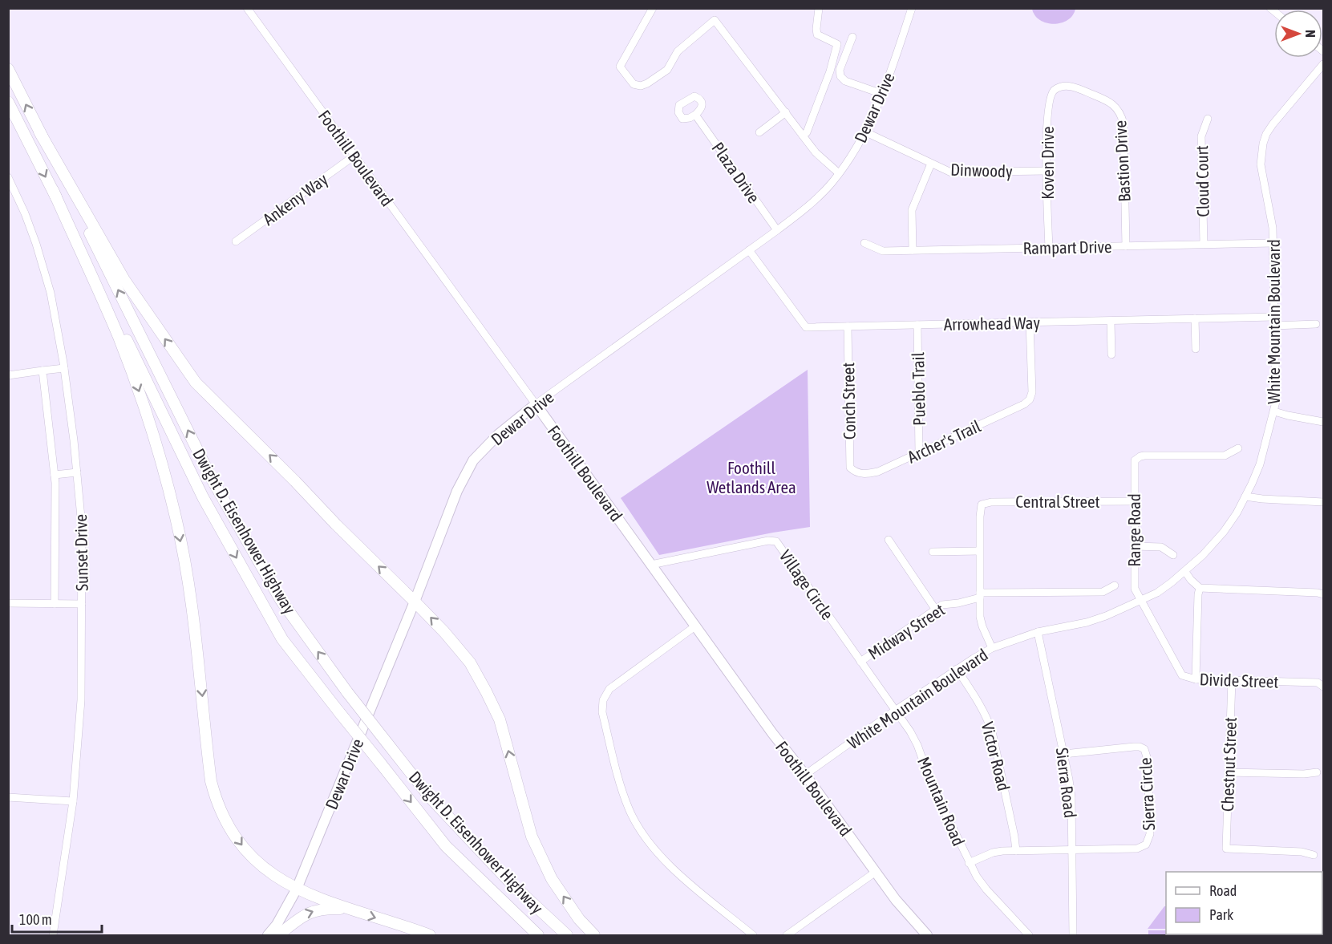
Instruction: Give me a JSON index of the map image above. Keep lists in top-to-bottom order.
{
  "streets": {
    "highway": ["Dwight D. Eisenhower Highway"],
    "main road": ["Dewar Drive", "Foothill Boulevard"],
    "street": [
      "Bastion Drive",
      "Koven Drive",
      "Dinwoody",
      "Plaza Drive",
      "Cloud Court",
      "Ankeny Way",
      "Rampart Drive",
      "White Mountain Boulevard",
      "Arrowhead Way",
      "Pueblo Trail",
      "Conch Street",
      "Archer's Trail",
      "Central Street",
      "Range Road",
      "Sunset Drive",
      "Village Circle",
      "Midway Street",
      "Divide Street",
      "Victor Road",
      "Chestnut Street",
      "Sierra Road",
      "Sierra Circle",
      "Mountain Road"
    ]
  },
  "crossings": [
    ["Dewar Drive", "Foothill Boulevard"],
    ["Dewar Drive", "Dinwoody"],
    ["Dewar Drive", "Plaza Drive"],
    ["Dewar Drive", "Arrowhead Way"],
    ["Foothill Boulevard", "Ankeny Way"],
    ["Foothill Boulevard", "White Mountain Boulevard"],
    ["Foothill Boulevard", "Village Circle"],
    ["Bastion Drive", "Koven Drive"],
    ["Bastion Drive", "Rampart Drive"],
    ["Koven Drive", "Dinwoody"],
    ["Koven Drive", "Rampart Drive"],
    ["Cloud Court", "Rampart Drive"],
    ["Rampart Drive", "White Mountain Boulevard"],
    ["White Mountain Boulevard", "Arrowhead Way"],
    ["White Mountain Boulevard", "Range Road"],
    ["White Mountain Boulevard", "Divide Street"],
    ["White Mountain Boulevard", "Victor Road"],
    ["White Mountain Boulevard", "Sierra Road"],
    ["White Mountain Boulevard", "Mountain Road"],
    ["Arrowhead Way", "Pueblo Trail"],
    ["Arrowhead Way", "Conch Street"],
    ["Arrowhead Way", "Archer's Trail"],
    ["Pueblo Trail", "Archer's Trail"],
    ["Conch Street", "Archer's Trail"],
    ["Central Street", "Range Road"],
    ["Range Road", "Divide Street"],
    ["Village Circle", "Midway Street"],
    ["Village Circle", "Mountain Road"],
    ["Midway Street", "Mountain Road"],
    ["Divide Street", "Chestnut Street"],
    ["Sierra Road", "Sierra Circle"]
  ],
  "parks": ["Foothill Wetlands Area"],
  "legend": ["Road", "Park"],
  "scale_bar": "100 m",
  "north": "right"
}
